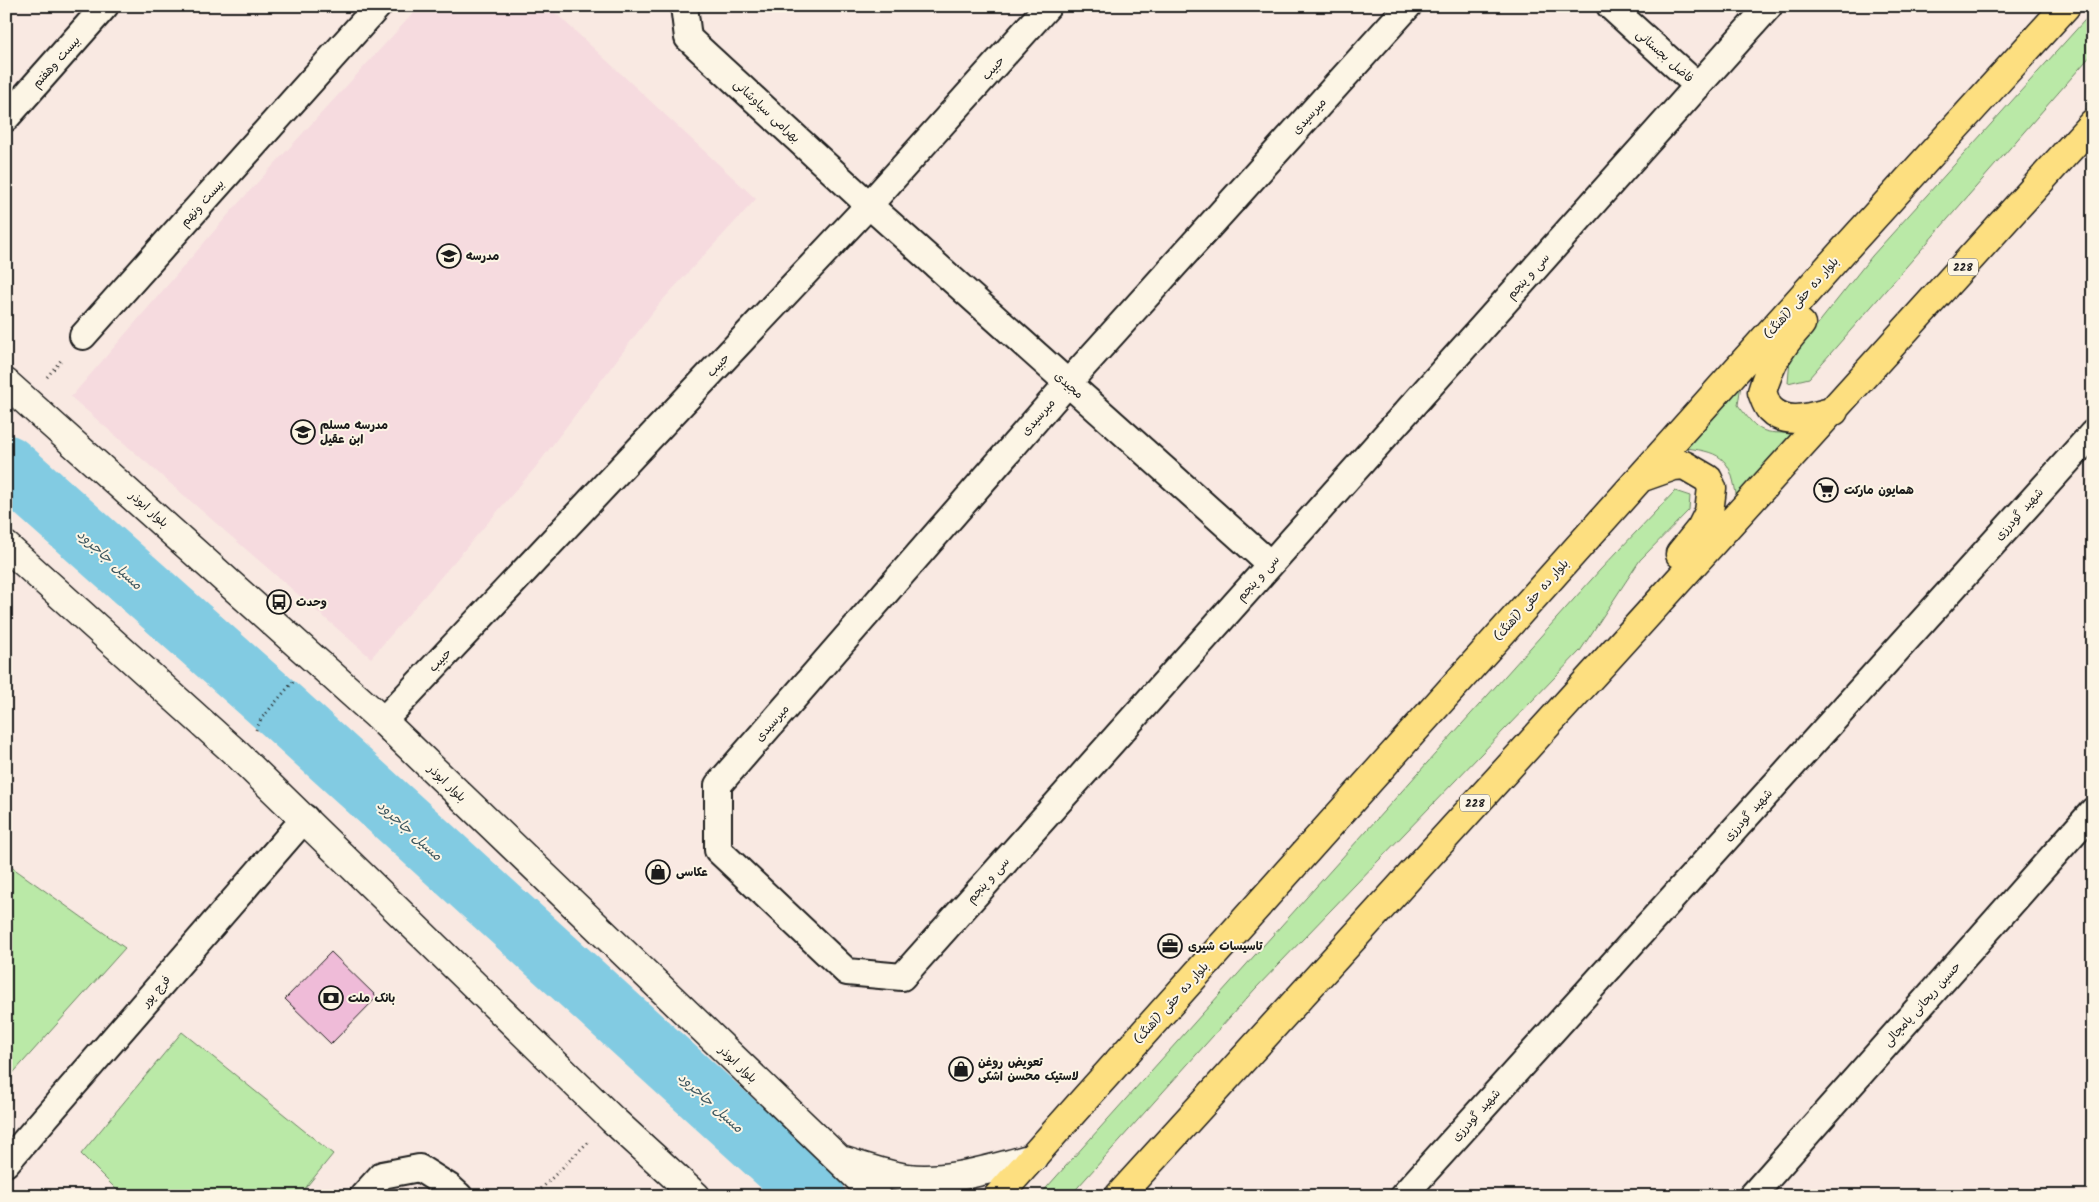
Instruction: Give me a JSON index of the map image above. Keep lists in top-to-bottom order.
{
  "streets": {
    "main road": ["228", "بلوار ده حقی (آهنگ)", "بلوار ابوذر"],
    "street": [
      "فاضل بجستانی",
      "بیست وهفتم",
      "حبیب",
      "بهرامی سیاوشانی",
      "میرسیدی",
      "بیست ونهم",
      "سی و پنجم",
      "مجیدی",
      "شهید گودرزی",
      "فرج پور",
      "حسین ریحانی پامچالی"
    ]
  },
  "crossings": [
    ["فاضل بجستانی", "سی و پنجم"],
    ["حبیب", "بهرامی سیاوشانی"],
    ["حبیب", "مجیدی"],
    ["حبیب", "بلوار ابوذر"],
    ["بهرامی سیاوشانی", "مجیدی"],
    ["میرسیدی", "سی و پنجم"],
    ["میرسیدی", "مجیدی"],
    ["سی و پنجم", "مجیدی"]
  ],
  "water": ["مسیل جاجرود"],
  "places": {
    "school or university": ["مدرسه", "مدرسه مسلم ابن عقیل"],
    "supermarket": ["همایون مارکت"],
    "bus stop": ["وحدت"],
    "shop": ["عکاسى", "تعویض روغن لاستیک محسن اشکی"],
    "office": ["تاسیسات شیری"],
    "bank": ["بانک ملت"]
  }
}
